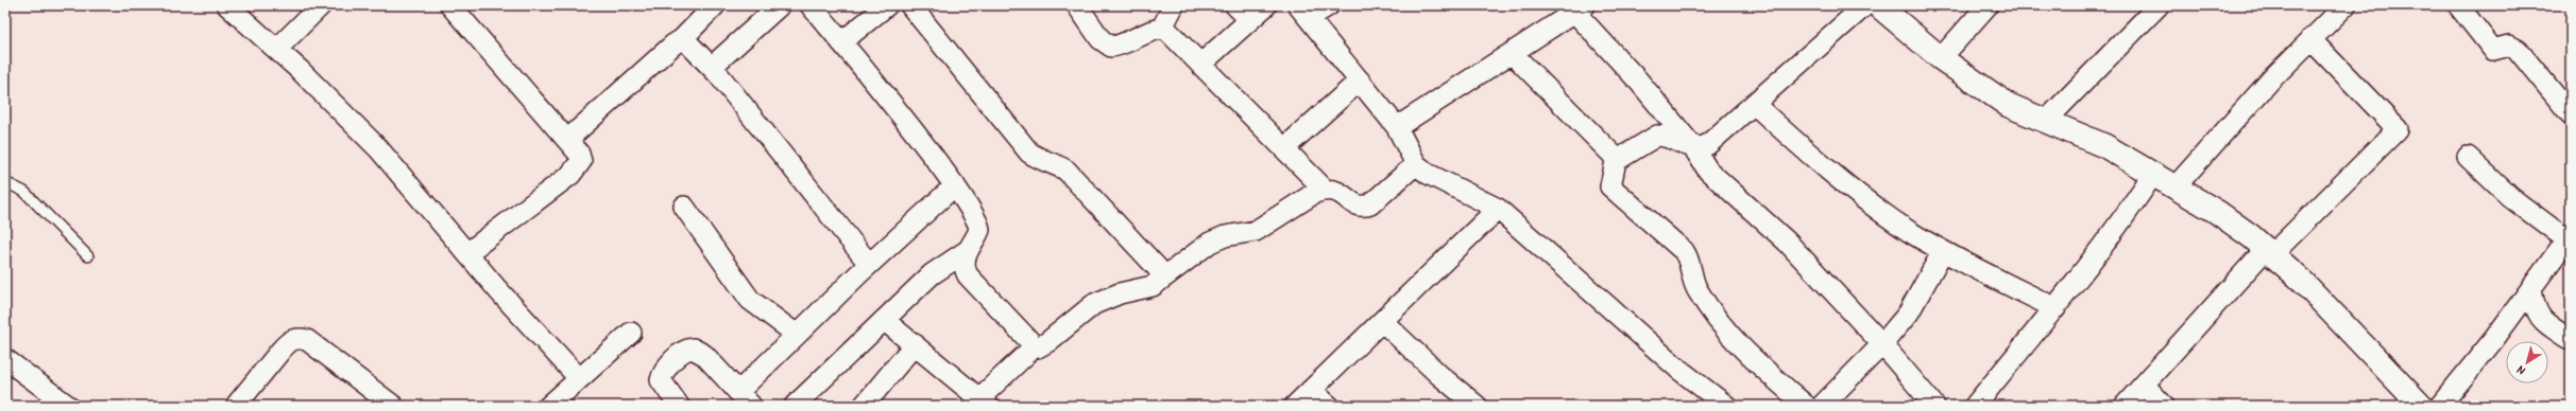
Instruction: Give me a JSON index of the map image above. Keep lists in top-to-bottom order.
{
  "north": "bottom left"
}
